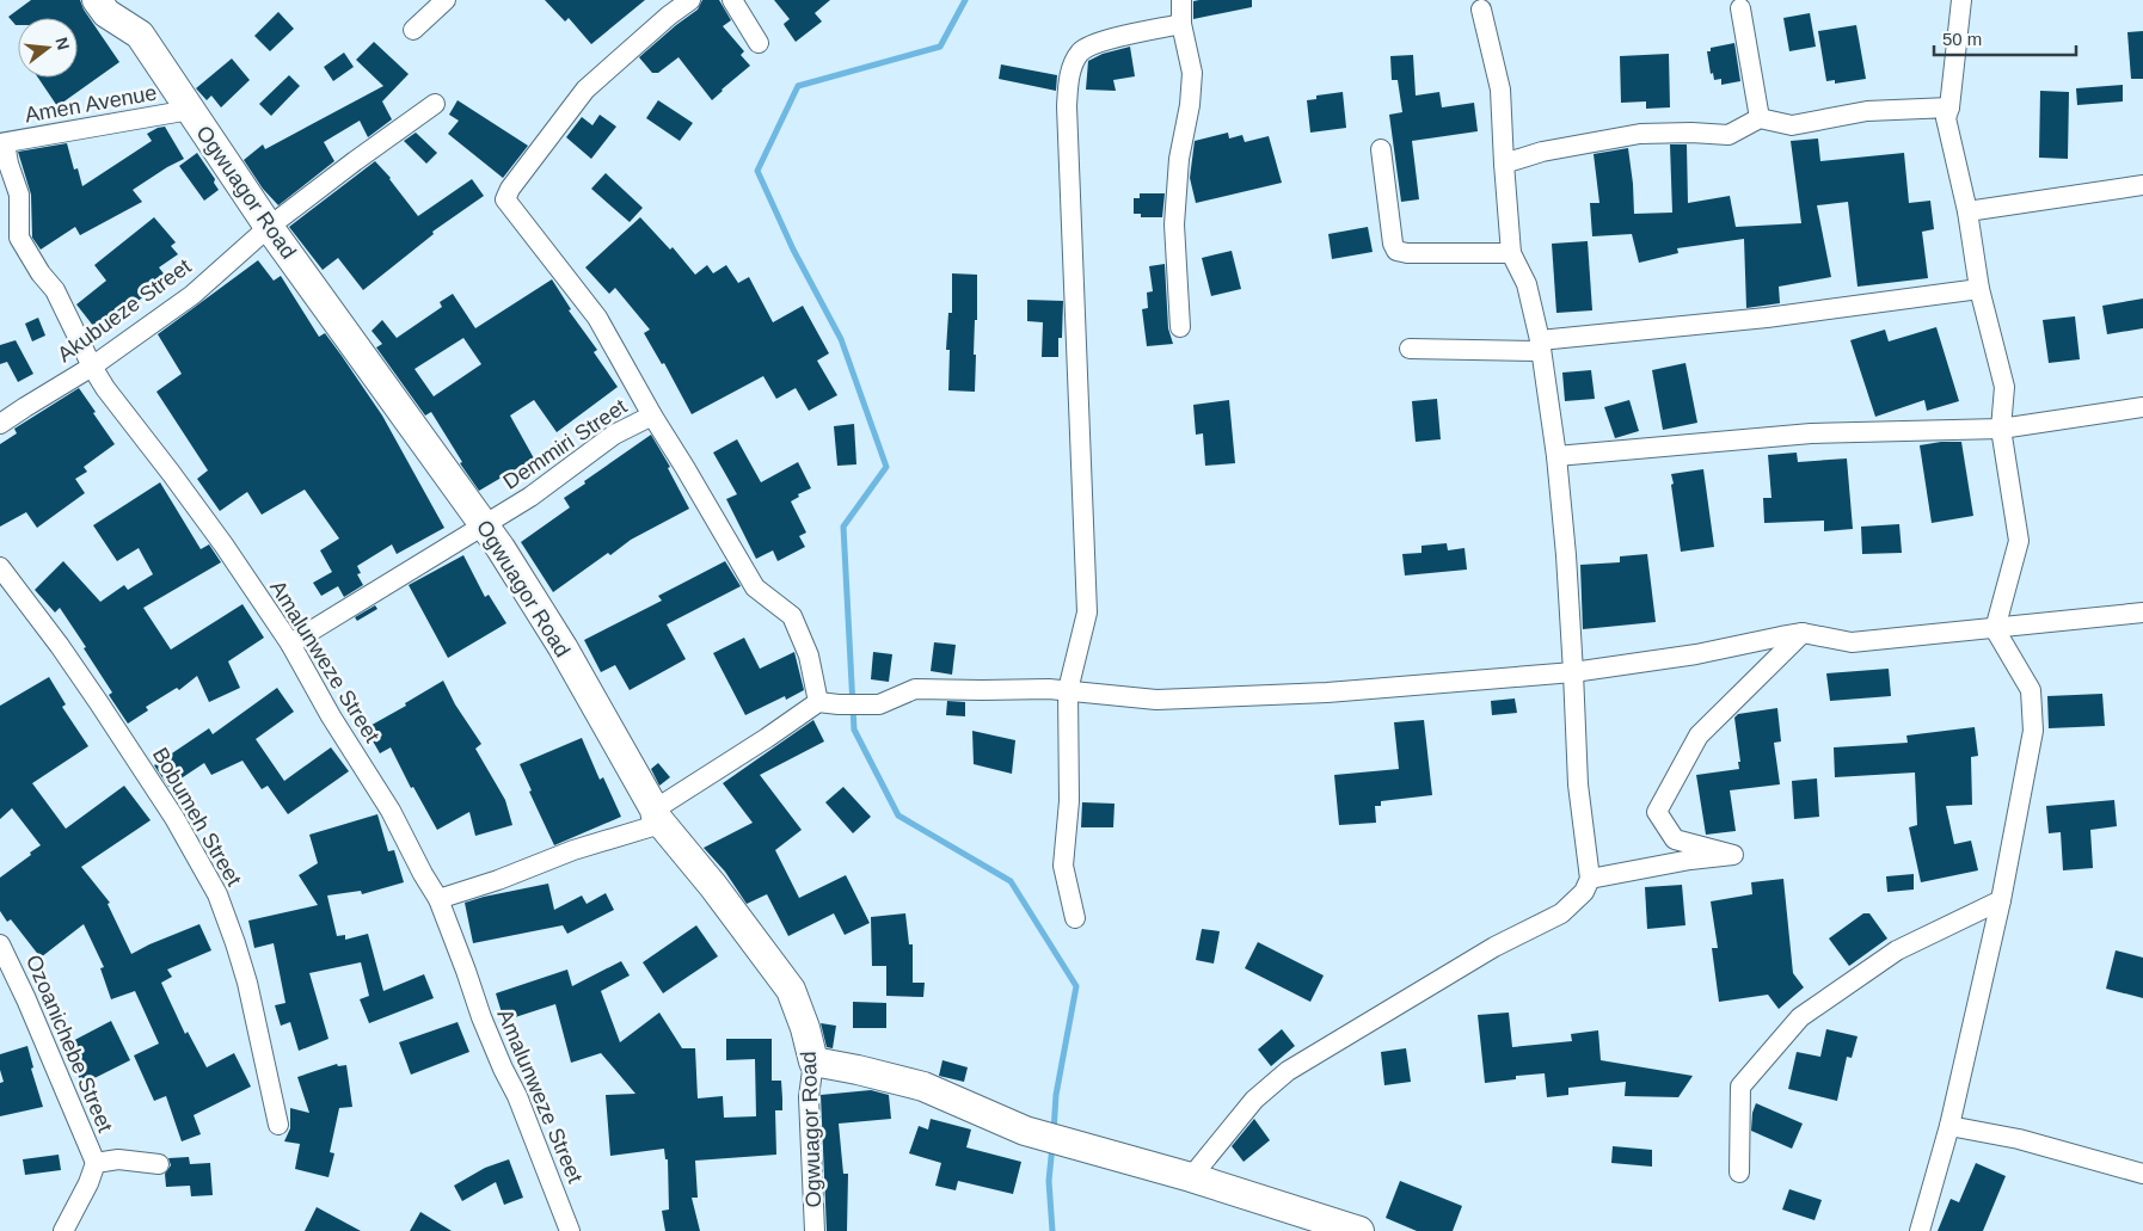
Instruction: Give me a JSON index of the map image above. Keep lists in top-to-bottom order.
{
  "streets": {
    "street": [
      "Amen Avenue",
      "Ogwuagor Road",
      "Akubueze Street",
      "Demmiri Street",
      "Amalunweze Street",
      "Bobumeh Street",
      "Ozoanichebe Street"
    ]
  },
  "crossings": [
    ["Amen Avenue", "Ogwuagor Road"],
    ["Amen Avenue", "Amalunweze Street"],
    ["Ogwuagor Road", "Akubueze Street"],
    ["Ogwuagor Road", "Demmiri Street"],
    ["Akubueze Street", "Amalunweze Street"],
    ["Demmiri Street", "Amalunweze Street"]
  ],
  "scale_bar": "50 m",
  "north": "right"
}
